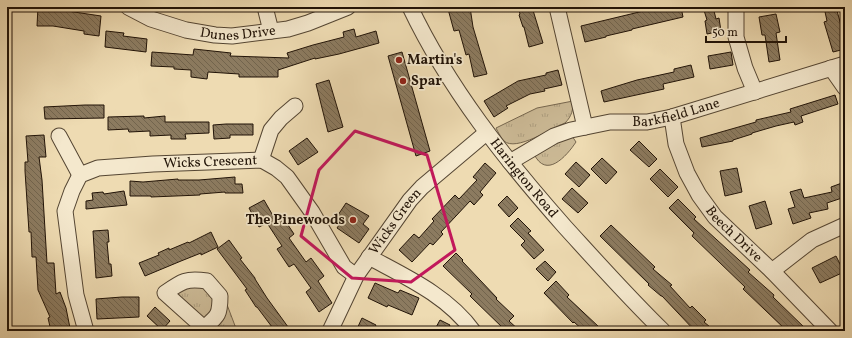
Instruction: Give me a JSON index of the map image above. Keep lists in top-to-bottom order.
{
  "streets": {
    "street": [
      "Dunes Drive",
      "Barkfield Lane",
      "Wicks Crescent",
      "Harington Road",
      "Wicks Green",
      "Beech Drive"
    ]
  },
  "crossings": [
    ["Barkfield Lane", "Harington Road"],
    ["Barkfield Lane", "Beech Drive"],
    ["Wicks Crescent", "Wicks Green"],
    ["Harington Road", "Wicks Green"]
  ],
  "places": ["Martin's", "Spar", "The Pinewoods"],
  "scale_bar": "50 m"
}
